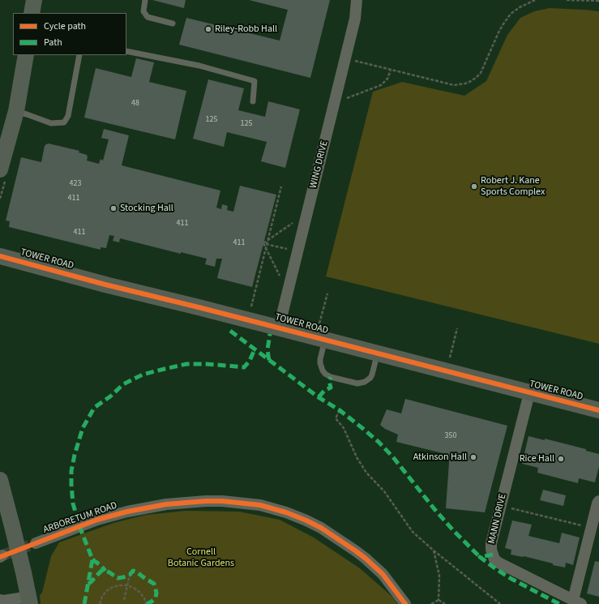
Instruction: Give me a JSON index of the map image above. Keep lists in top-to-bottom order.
{
  "streets": {
    "street": [
      "WING DRIVE",
      "TOWER ROAD",
      "ARBORETUM ROAD",
      "MANN DRIVE"
    ]
  },
  "crossings": [
    ["WING DRIVE", "TOWER ROAD"],
    ["TOWER ROAD", "MANN DRIVE"]
  ],
  "parks": ["Cornell Botanic Gardens"],
  "places": [
    "Riley-Robb Hall",
    "Robert J. Kane Sports Complex",
    "Stocking Hall",
    "Atkinson Hall",
    "Rice Hall"
  ],
  "house_numbers": [
    "48",
    "125",
    "125",
    "423",
    "411",
    "411",
    "411",
    "411",
    "350"
  ],
  "legend": ["Cycle path", "Path"]
}
